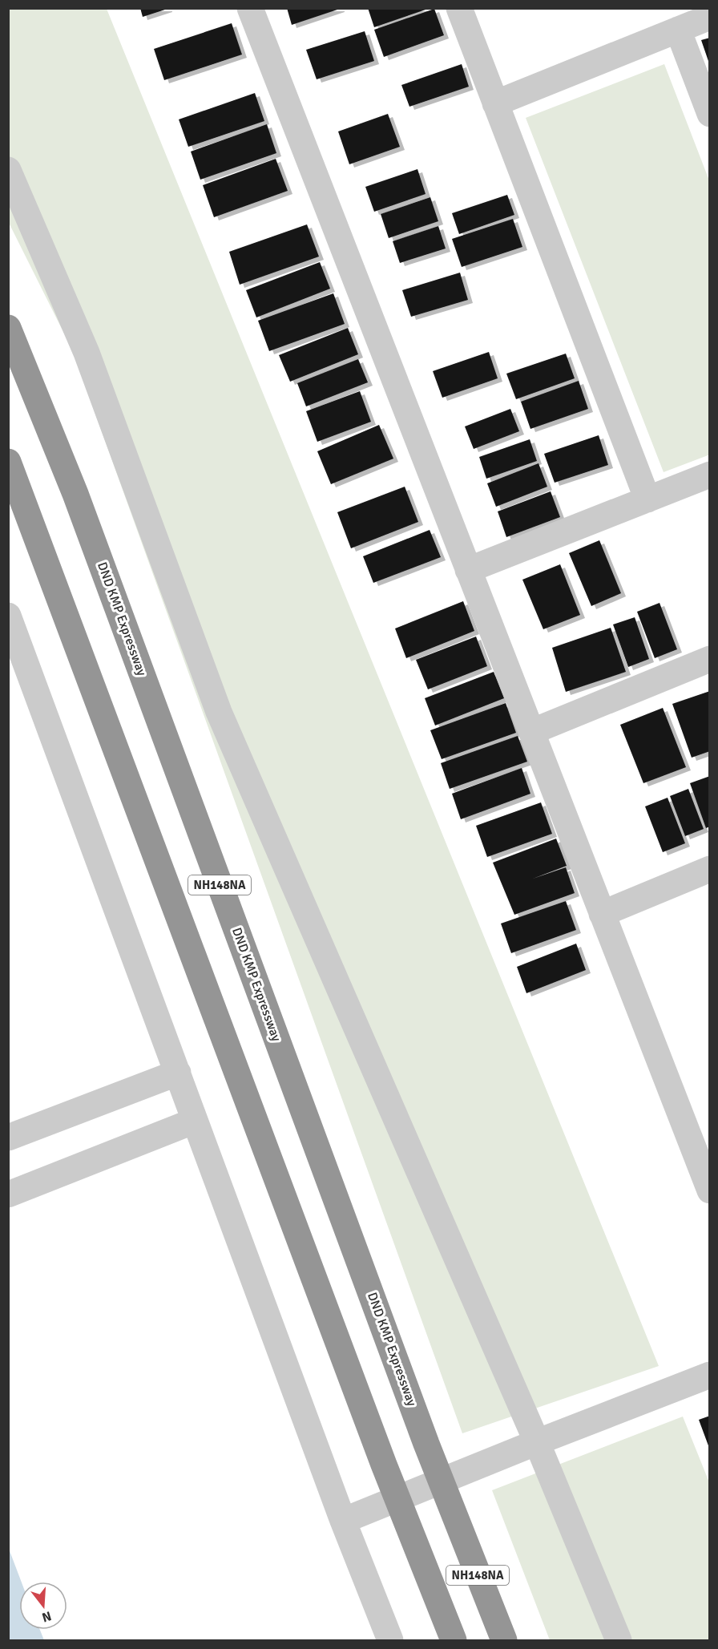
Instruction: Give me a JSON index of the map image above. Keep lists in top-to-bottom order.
{
  "streets": {
    "highway": ["DND KMP Expressway", "NH148NA"]
  },
  "north": "bottom"
}
